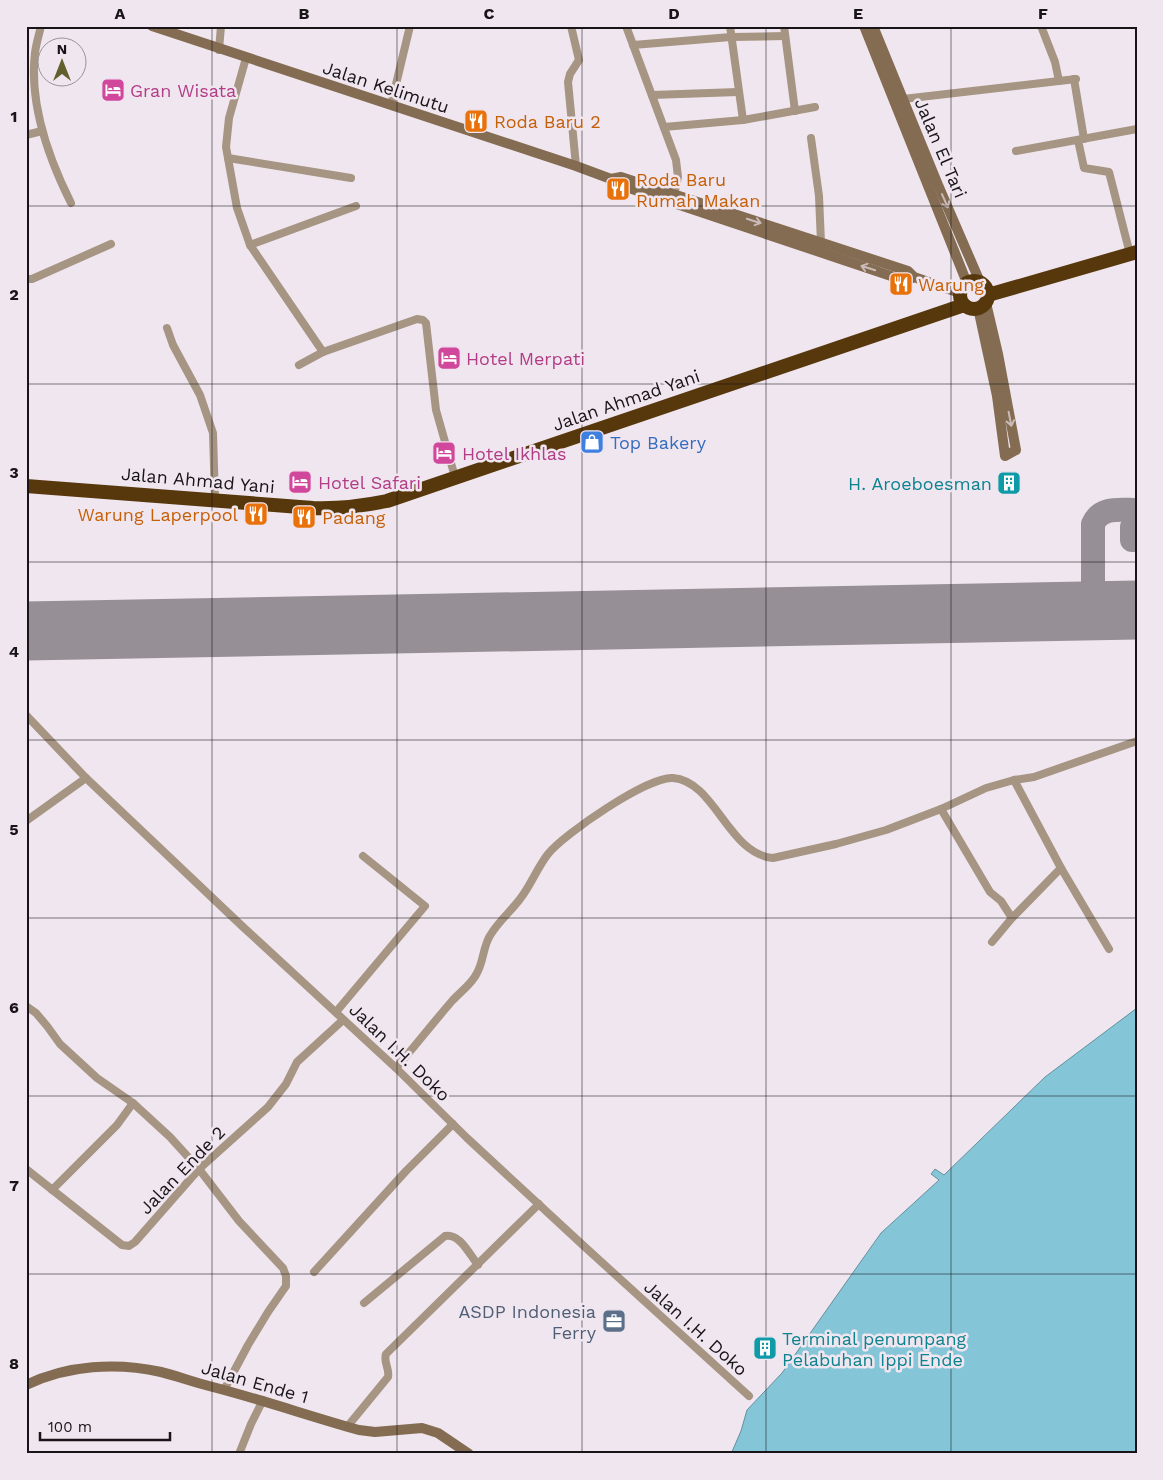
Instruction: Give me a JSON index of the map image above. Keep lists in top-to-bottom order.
{
  "streets": {
    "highway": ["Jalan Ahmad Yani"],
    "street": [
      "Jalan Kelimutu",
      "Jalan El Tari",
      "Jalan I.H. Doko",
      "Jalan Ende 2",
      "Jalan Ende 1"
    ]
  },
  "crossings": [
    ["Jalan El Tari", "Jalan Ahmad Yani"],
    ["Jalan I.H. Doko", "Jalan Ende 2"]
  ],
  "places": {
    "hotel": [
      "Gran Wisata",
      "Hotel Merpati",
      "Hotel Ikhlas",
      "Hotel Safari"
    ],
    "restaurant": [
      "Roda Baru 2",
      "Roda Baru Rumah Makan",
      "Warung",
      "Warung Laperpool",
      "Padang"
    ],
    "shop": ["Top Bakery"],
    "building": ["H. Aroeboesman", "Terminal penumpang Pelabuhan Ippi Ende"],
    "office": ["ASDP Indonesia Ferry"]
  },
  "scale_bar": "100 m",
  "north": "top",
  "grid": {
    "columns": [
      "A",
      "B",
      "C",
      "D",
      "E",
      "F"
    ],
    "rows": [
      "1",
      "2",
      "3",
      "4",
      "5",
      "6",
      "7",
      "8"
    ]
  }
}
